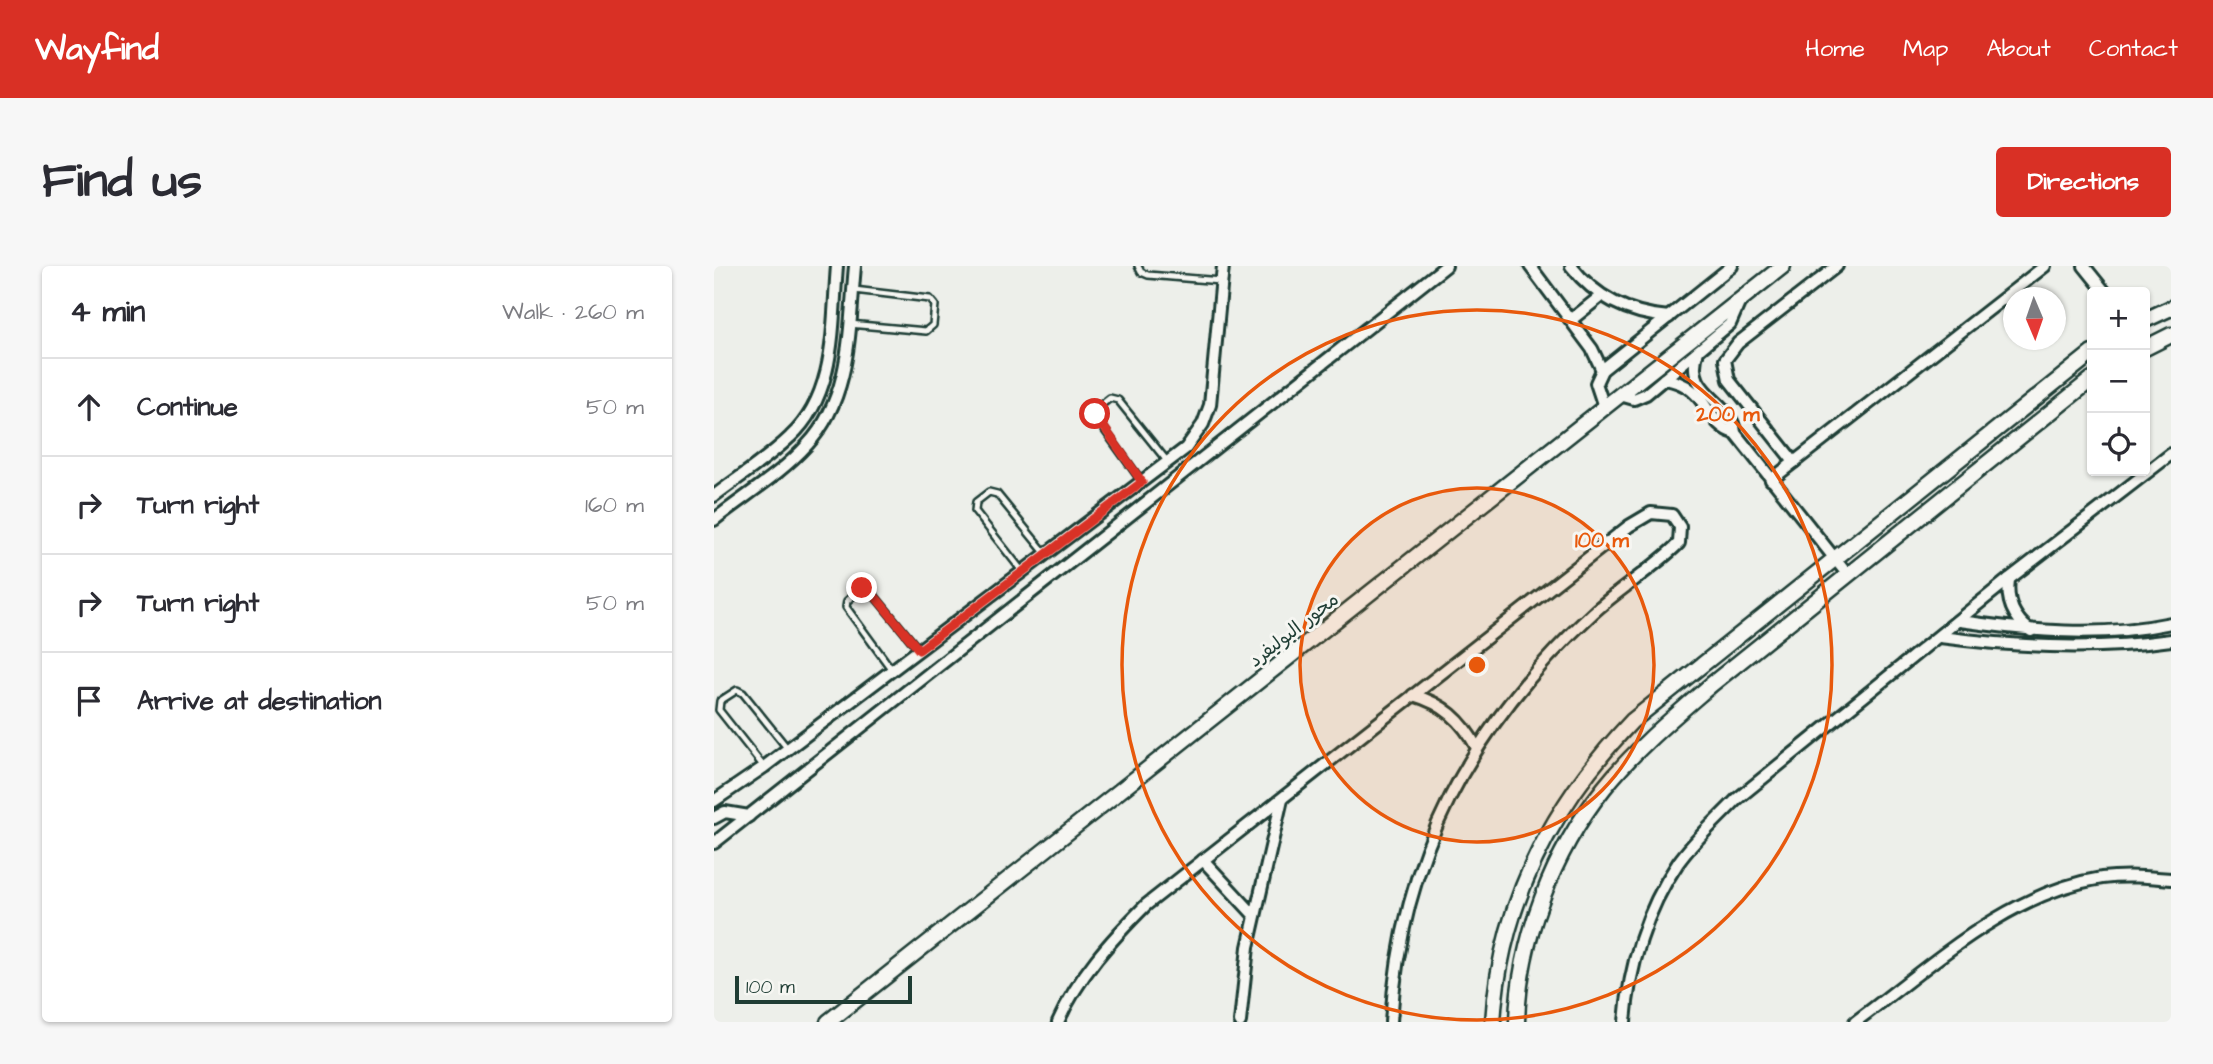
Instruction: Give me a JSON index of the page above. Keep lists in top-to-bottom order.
{
  "streets": {
    "street": ["محور البوليفرد"]
  },
  "scale_bar": "100 m",
  "north": "bottom",
  "page": {
    "header": "Wayfind",
    "nav": [
      "Home",
      "Map",
      "About",
      "Contact"
    ],
    "buttons": "Directions",
    "title": "Find us",
    "heading": ["4 min", "Walk · 260 m"],
    "map_buttons": ["+", "−"],
    "list": [
      ["Continue", "50 m"],
      ["Turn right", "160 m"],
      ["Turn right", "50 m"],
      "Arrive at destination"
    ],
    "scale": "100 m"
  },
  "rings": ["200 m", "100 m"]
}
